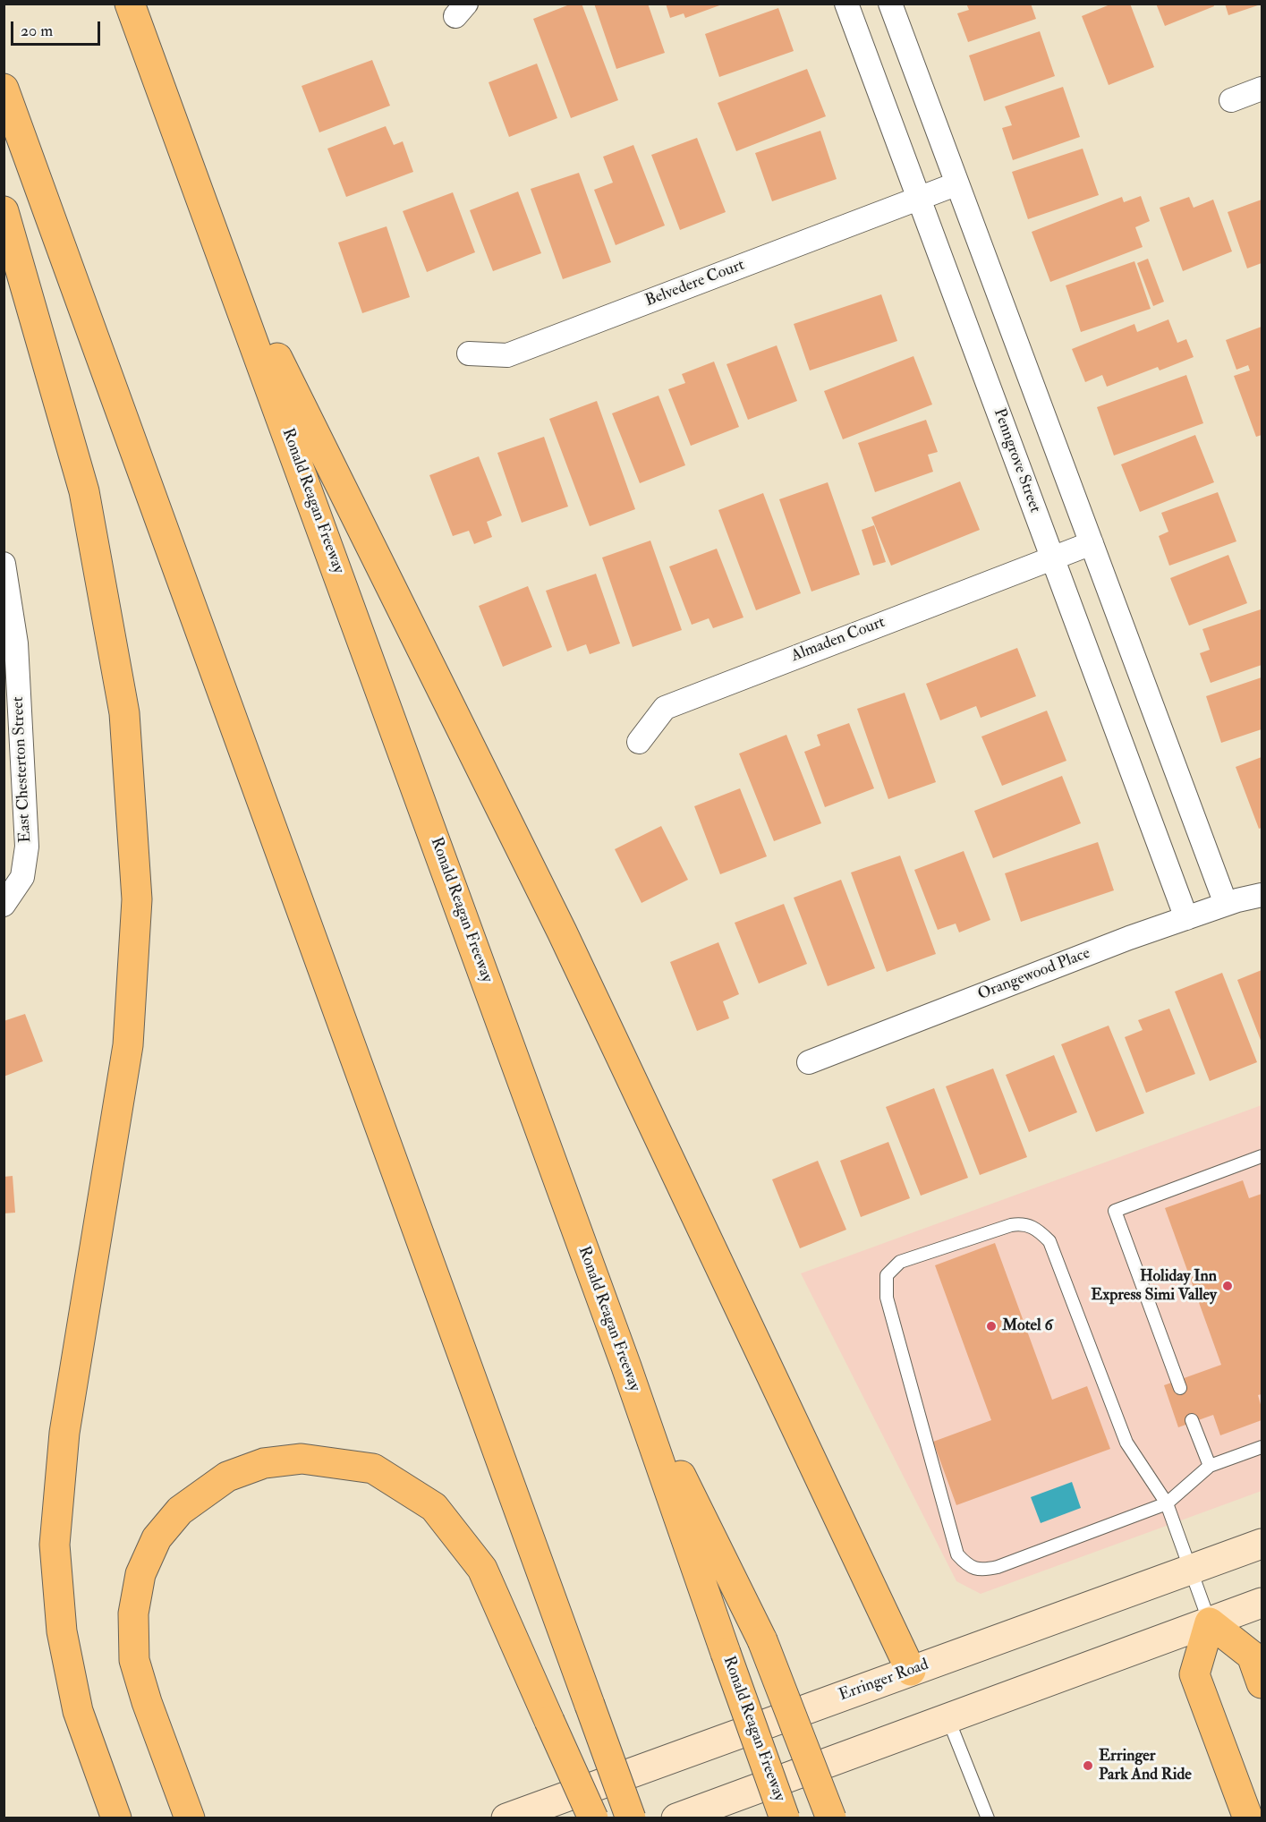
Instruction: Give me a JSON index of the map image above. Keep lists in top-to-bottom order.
{
  "streets": {
    "highway": ["Ronald Reagan Freeway"],
    "main road": ["Erringer Road"],
    "street": [
      "Belvedere Court",
      "Penngrove Street",
      "Almaden Court",
      "East Chesterton Street",
      "Orangewood Place"
    ]
  },
  "crossings": [
    ["Belvedere Court", "Penngrove Street"],
    ["Penngrove Street", "Almaden Court"],
    ["Penngrove Street", "Orangewood Place"]
  ],
  "places": ["Holiday Inn Express Simi Valley", "Motel 6", "Erringer Park And Ride"],
  "scale_bar": "20 m"
}
